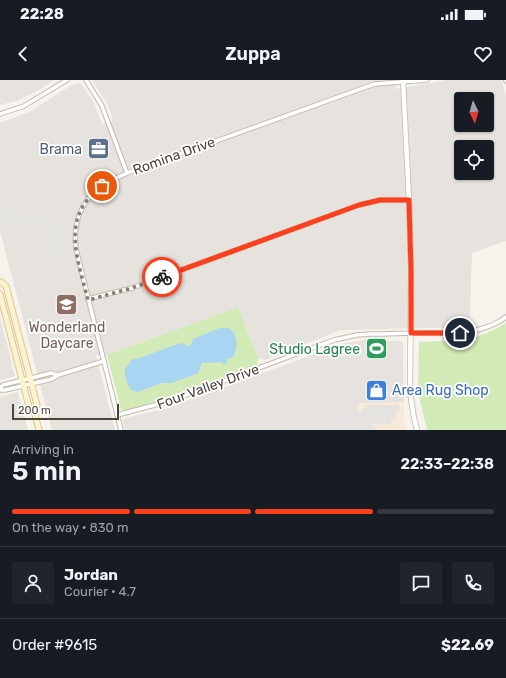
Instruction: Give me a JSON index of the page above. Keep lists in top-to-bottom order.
{
  "streets": {
    "street": ["Romina Drive", "Four Valley Drive"]
  },
  "crossings": [
    ["Romina Drive", "Four Valley Drive"]
  ],
  "places": {
    "office": ["Brama"],
    "school or university": ["Wonderland Daycare"],
    "sports": ["Studio Lagree"],
    "shop": ["Area Rug Shop"]
  },
  "scale_bar": "200 m",
  "north": "bottom",
  "page": {
    "status": "22:28",
    "header": "Zuppa",
    "scale": "200 m",
    "heading": ["5 min", "Arriving in", "22:33–22:38"],
    "panel": [
      "Jordan",
      "Courier · 4.7",
      "Order #9615",
      "$22.69"
    ],
    "bar": "On the way · 830 m"
  }
}
